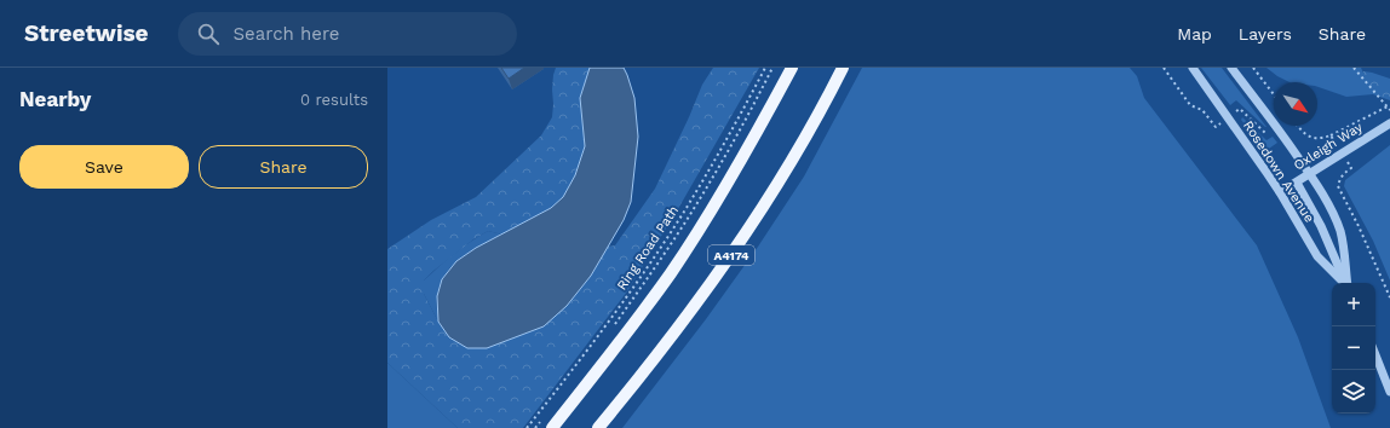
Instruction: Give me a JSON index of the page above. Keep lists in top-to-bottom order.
{
  "streets": {
    "main road": ["A4174"],
    "street": ["Oxleigh Way", "Rosedown Avenue"],
    "path": ["Ring Road Path"]
  },
  "crossings": [
    ["Oxleigh Way", "Rosedown Avenue"]
  ],
  "north": "bottom right",
  "page": {
    "header": "Streetwise",
    "search": "Search here",
    "nav": ["Map", "Layers", "Share"],
    "heading": ["Nearby", "0 results"],
    "buttons": ["Save", "Share"],
    "map_buttons": ["+", "−"]
  }
}
